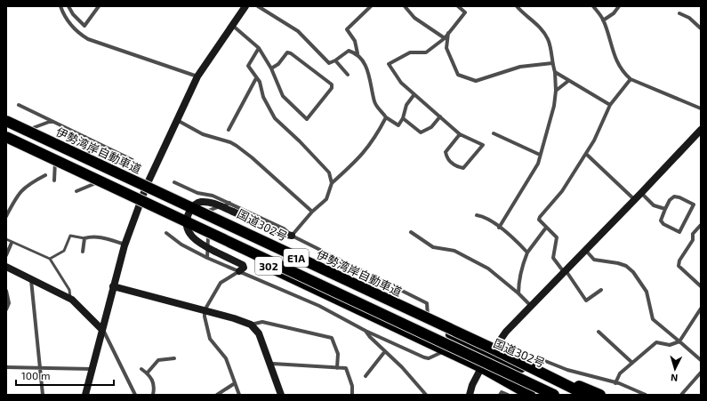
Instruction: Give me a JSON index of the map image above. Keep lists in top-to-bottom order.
{
  "streets": {
    "highway": [
      "伊勢湾岸自動車道",
      "国道302号",
      "E1A",
      "302"
    ]
  },
  "crossings": [
    ["伊勢湾岸自動車道", "国道302号"],
    ["E1A", "302"]
  ],
  "scale_bar": "100 m",
  "north": "bottom"
}
